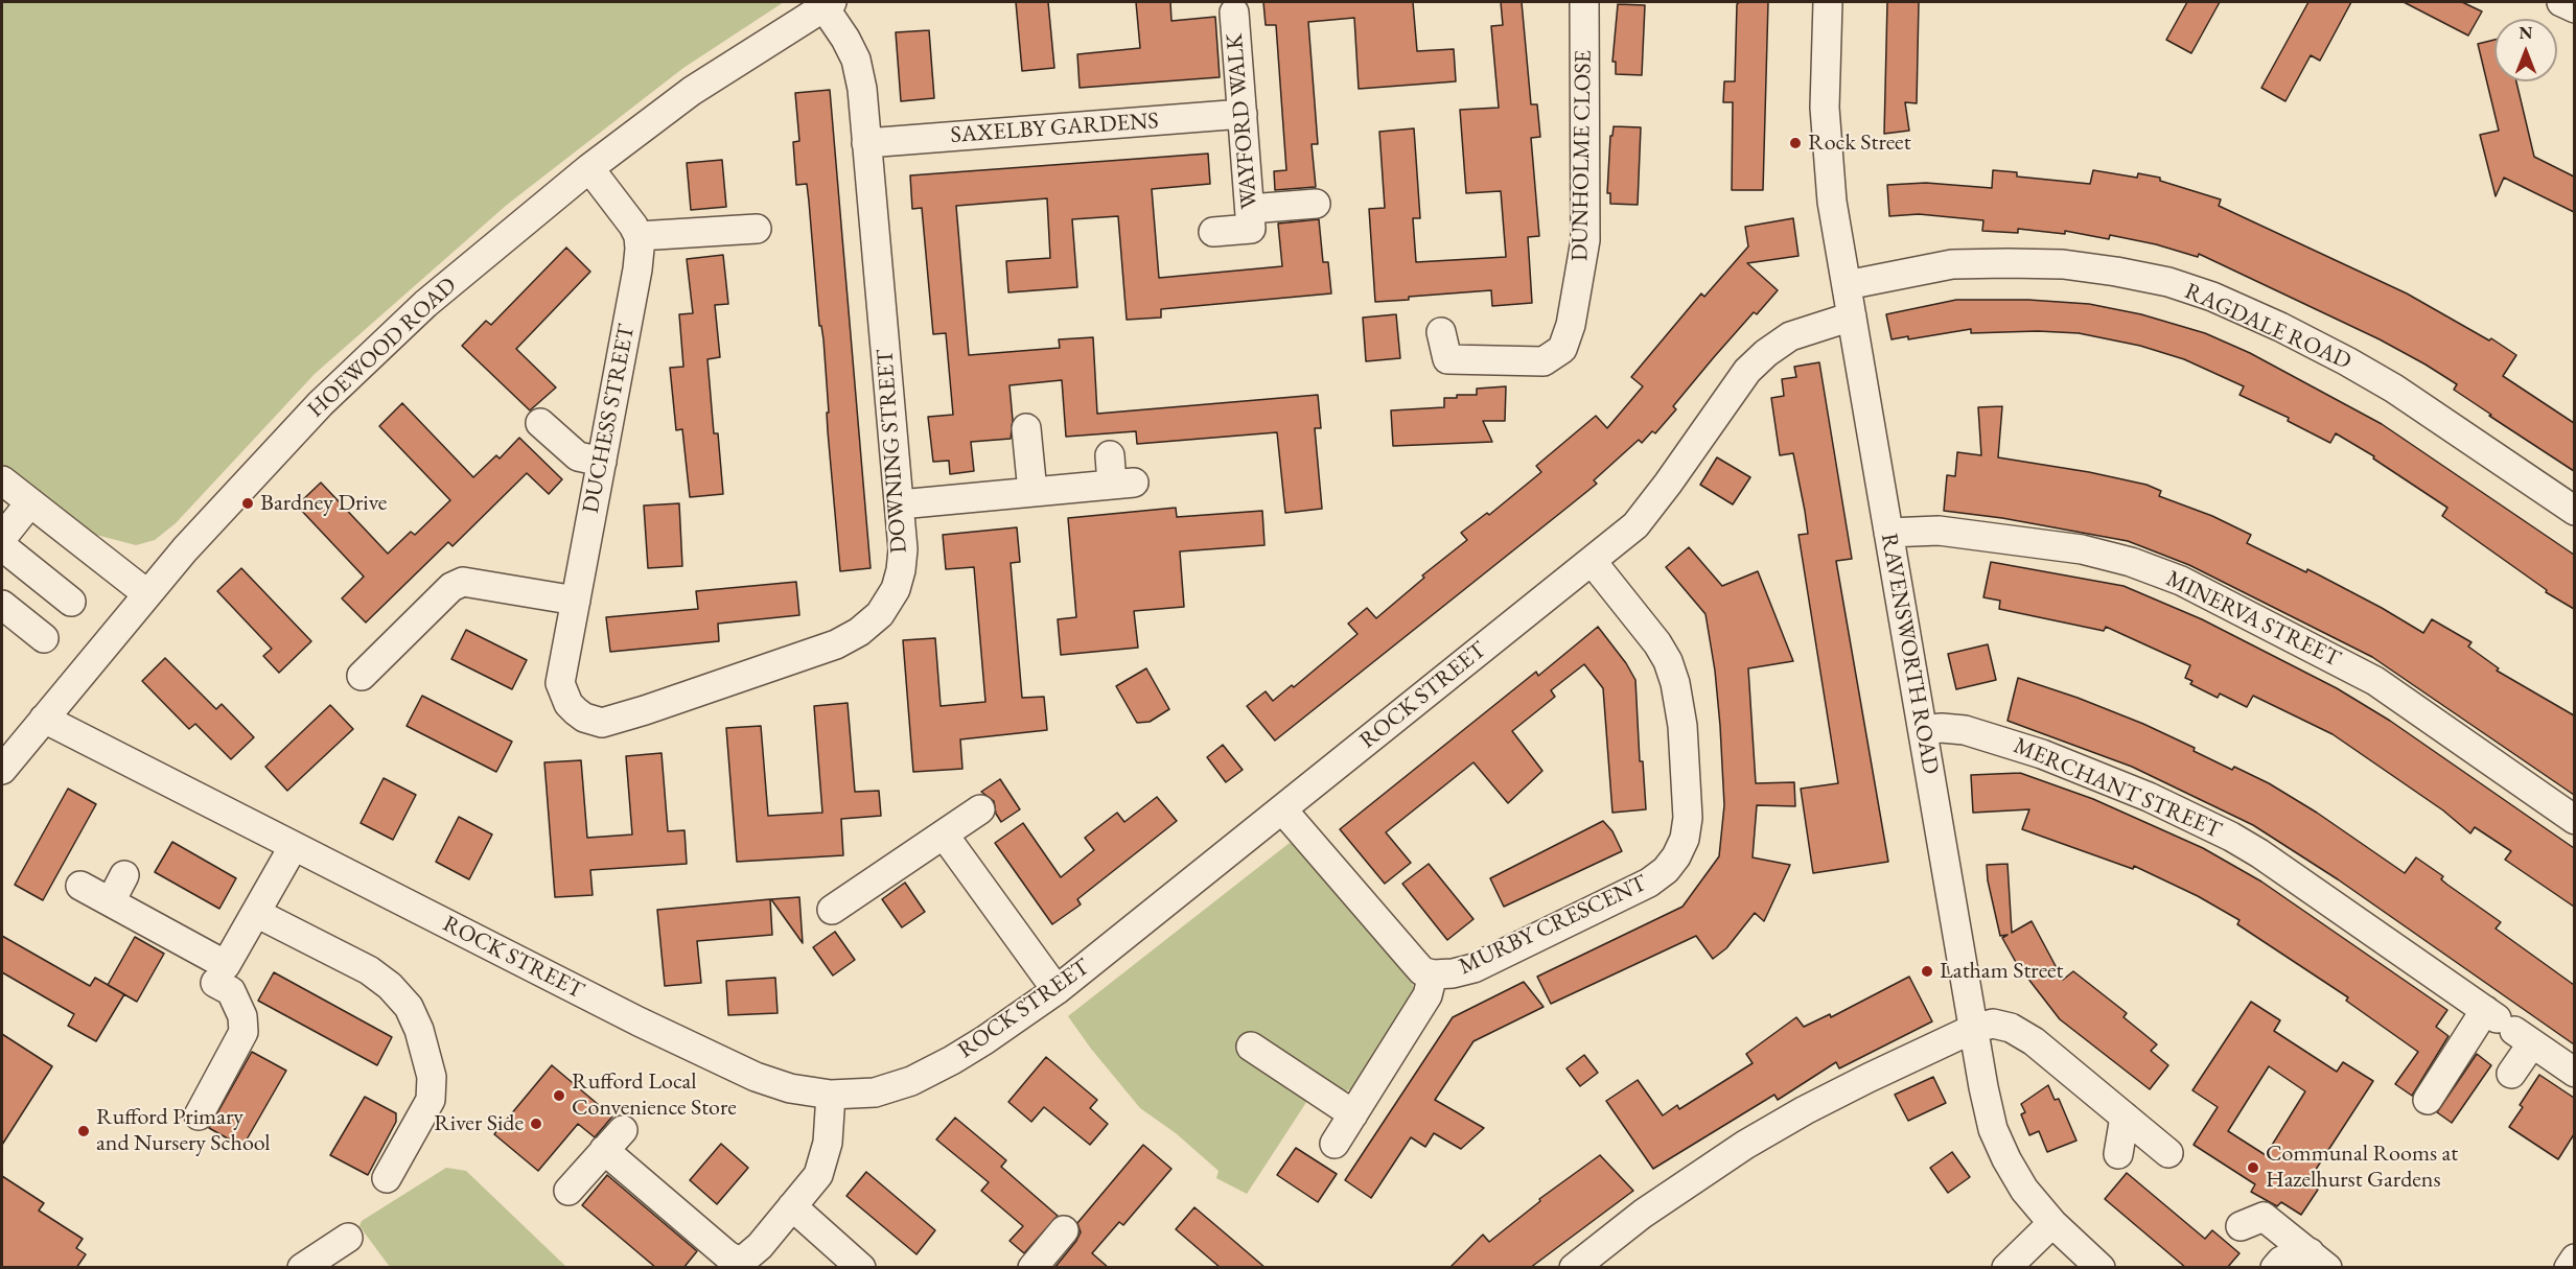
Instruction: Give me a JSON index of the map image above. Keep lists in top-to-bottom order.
{
  "streets": {
    "street": [
      "WAYFORD WALK",
      "SAXELBY GARDENS",
      "DUNHOLME CLOSE",
      "RAGDALE ROAD",
      "HOEWOOD ROAD",
      "DUCHESS STREET",
      "DOWNING STREET",
      "MINERVA STREET",
      "RAVENSWORTH ROAD",
      "ROCK STREET",
      "MERCHANT STREET",
      "MURBY CRESCENT"
    ]
  },
  "crossings": [
    ["WAYFORD WALK", "SAXELBY GARDENS"],
    ["SAXELBY GARDENS", "DOWNING STREET"],
    ["RAGDALE ROAD", "RAVENSWORTH ROAD"],
    ["HOEWOOD ROAD", "DOWNING STREET"],
    ["HOEWOOD ROAD", "ROCK STREET"],
    ["DUCHESS STREET", "DOWNING STREET"],
    ["MINERVA STREET", "RAVENSWORTH ROAD"],
    ["RAVENSWORTH ROAD", "ROCK STREET"],
    ["RAVENSWORTH ROAD", "MERCHANT STREET"],
    ["ROCK STREET", "MURBY CRESCENT"]
  ],
  "places": [
    "Rock Street",
    "Bardney Drive",
    "Latham Street",
    "Rufford Local Convenience Store",
    "River Side",
    "Rufford Primary and Nursery School",
    "Communal Rooms at Hazelhurst Gardens"
  ],
  "north": "top"
}
